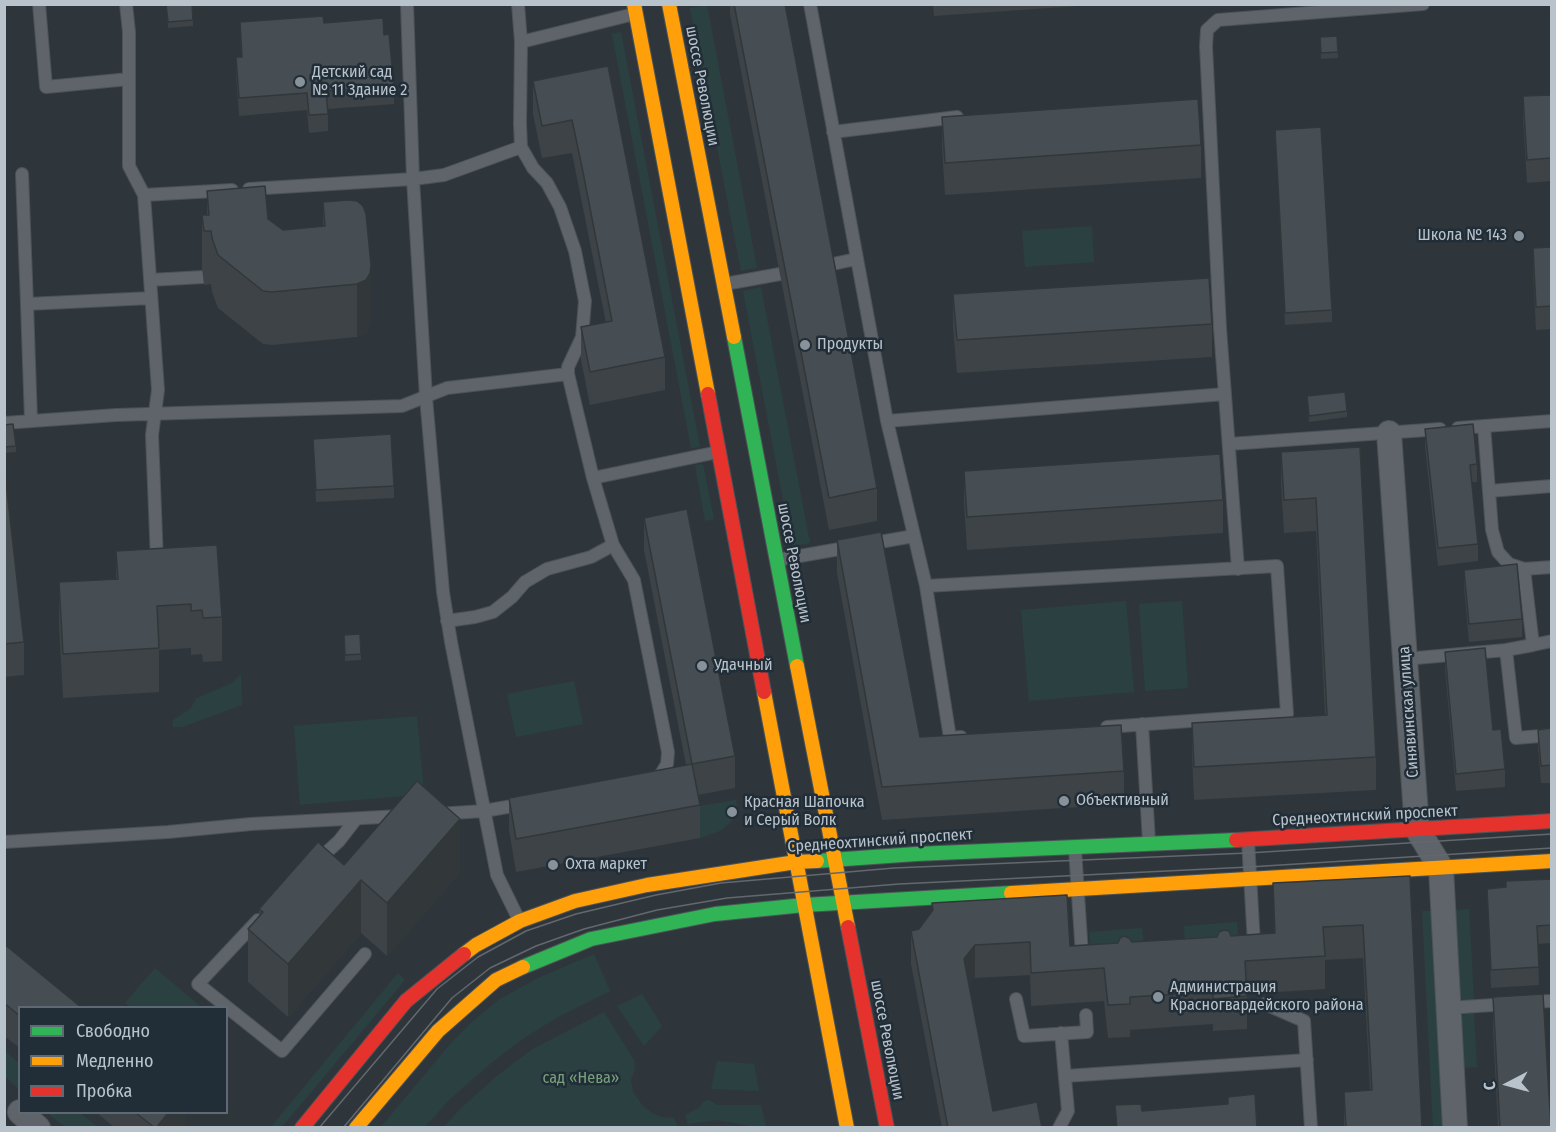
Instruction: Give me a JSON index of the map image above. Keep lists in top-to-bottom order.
{
  "streets": {
    "main road": ["шоссе Революции", "Среднеохтинский проспект"],
    "street": ["Синявинская улица"]
  },
  "crossings": [
    ["шоссе Революции", "Среднеохтинский проспект"],
    ["Синявинская улица", "Среднеохтинский проспект"]
  ],
  "parks": ["сад «Нева»"],
  "places": [
    "Детский сад № 11 Здание 2",
    "Школа № 143",
    "Продукты",
    "Удачный",
    "Объективный",
    "Красная Шапочка и Серый Волк",
    "Охта маркет",
    "Администрация Красногвардейского района"
  ],
  "legend": ["Свободно", "Медленно", "Пробка"],
  "north": "left"
}
